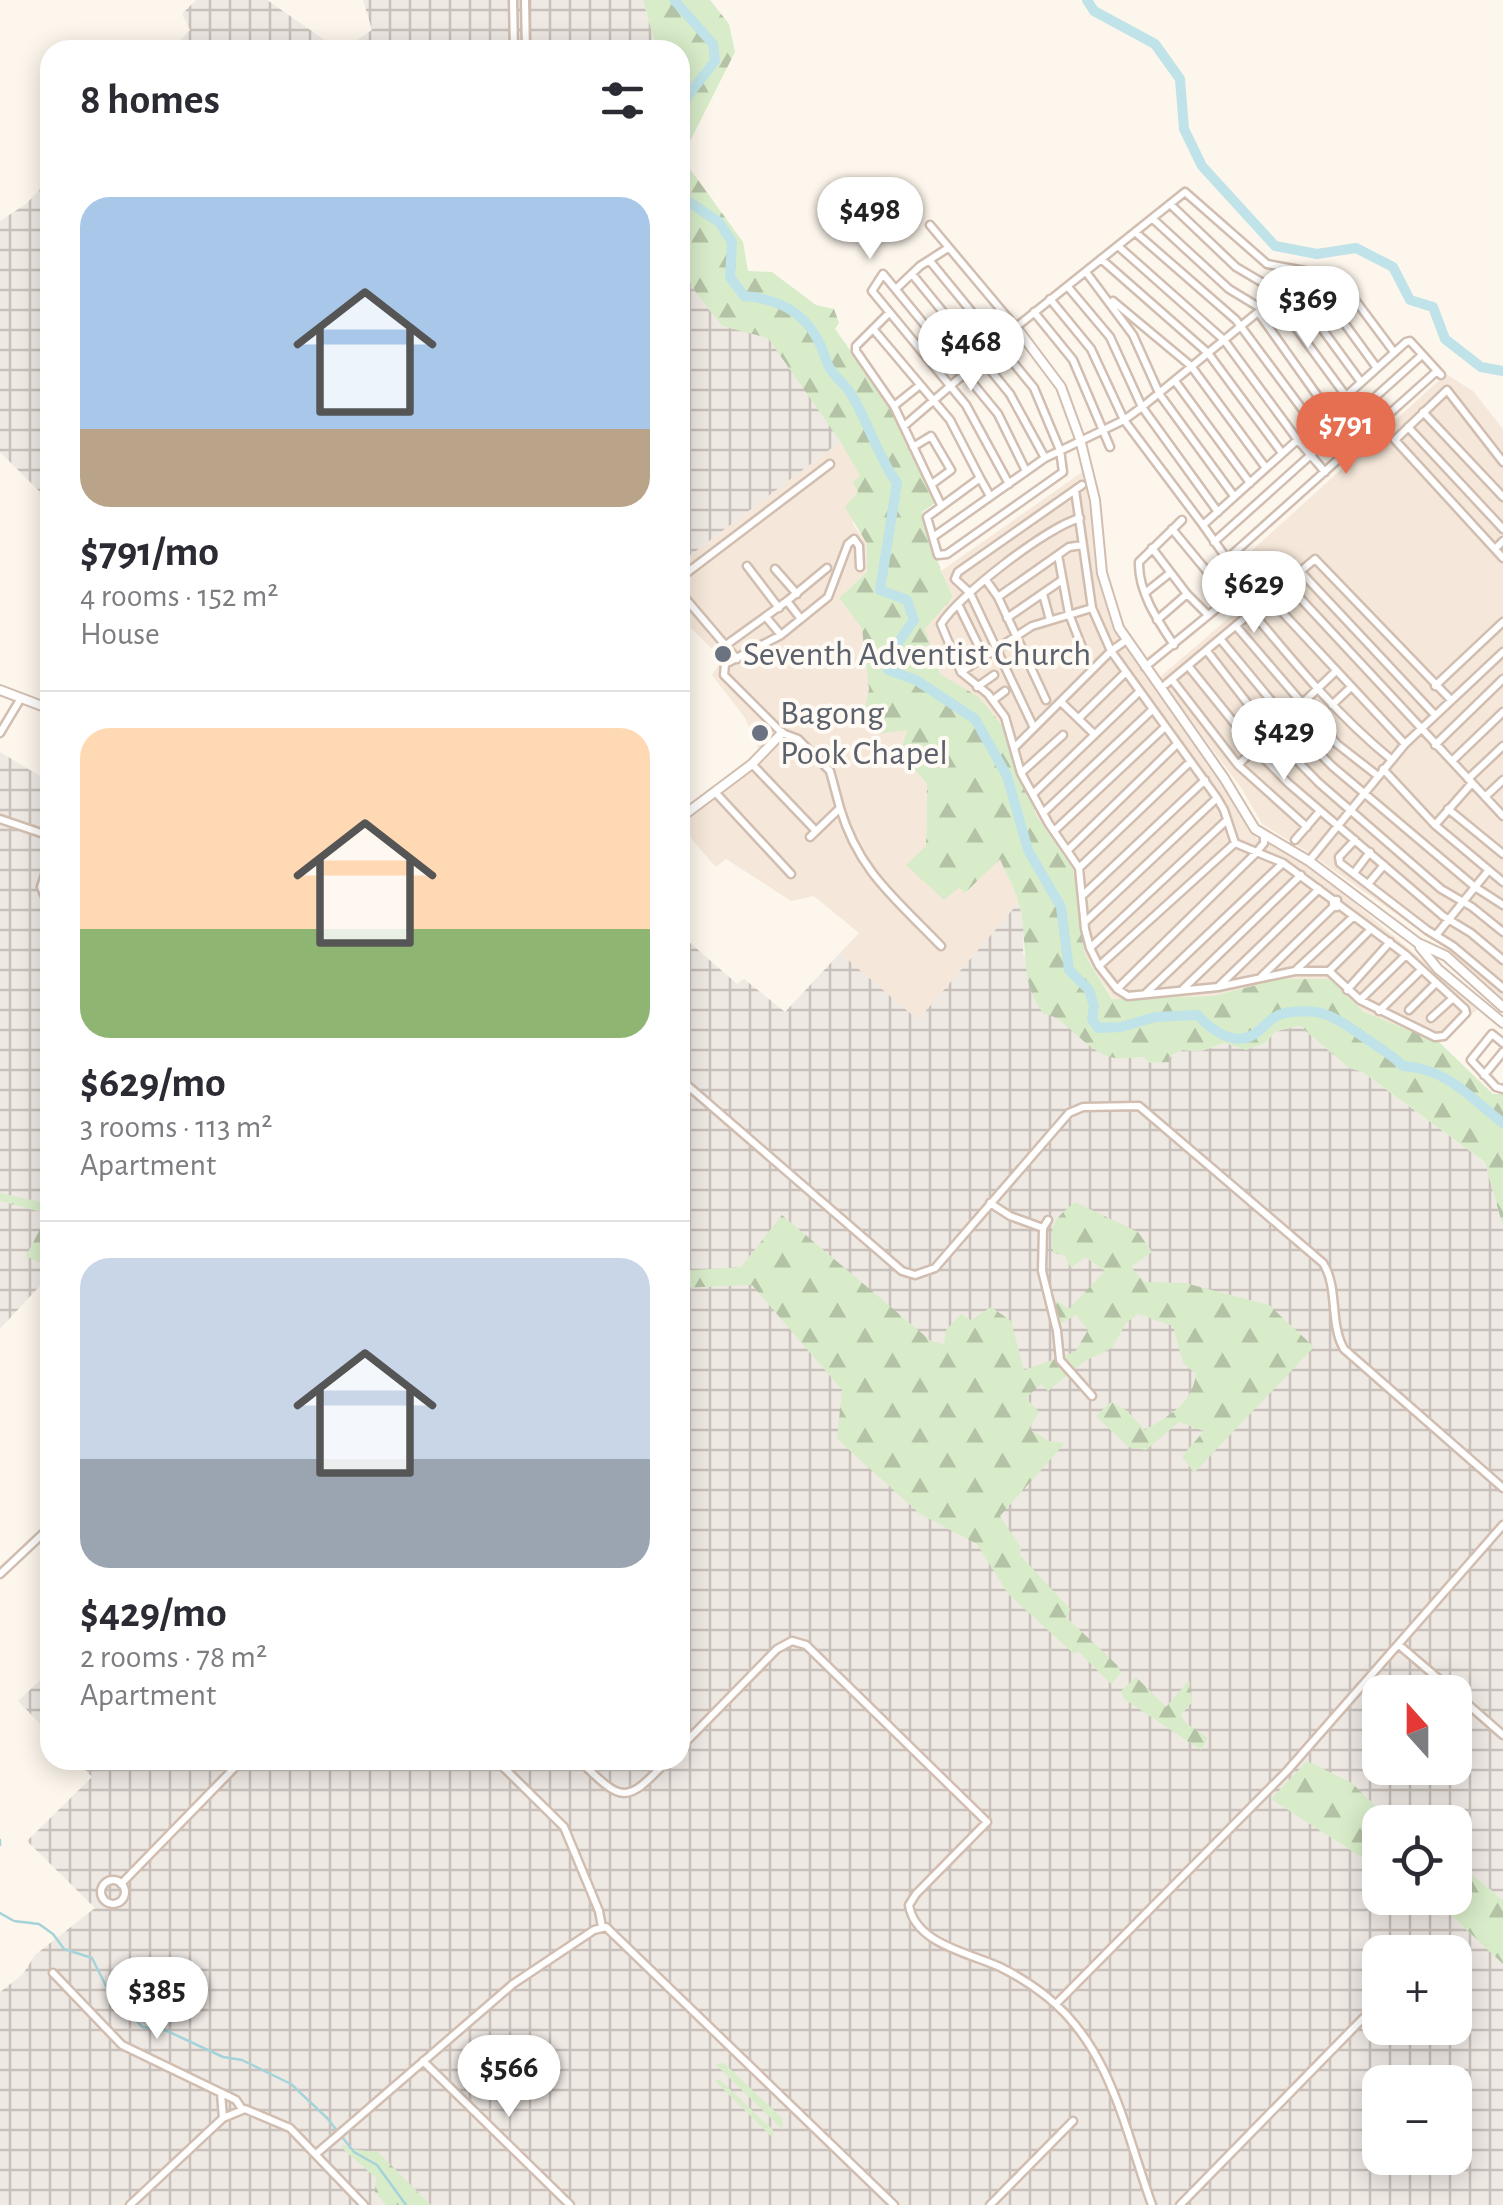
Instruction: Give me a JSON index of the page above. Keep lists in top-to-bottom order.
{
  "places": ["Seventh Adventist Church", "Bagong Pook Chapel"],
  "north": "top",
  "page": {
    "heading": "8 homes",
    "list": [
      {
        "name": "$791/mo",
        "note": "4 rooms · 152 m² · House"
      },
      {
        "name": "$629/mo",
        "note": "3 rooms · 113 m² · Apartment"
      },
      {
        "name": "$429/mo",
        "note": "2 rooms · 78 m² · Apartment"
      }
    ],
    "price": [
      "$498",
      "$369",
      "$468",
      "$791",
      "$629",
      "$429",
      "$385",
      "$566"
    ],
    "map_buttons": ["+", "−"]
  }
}
